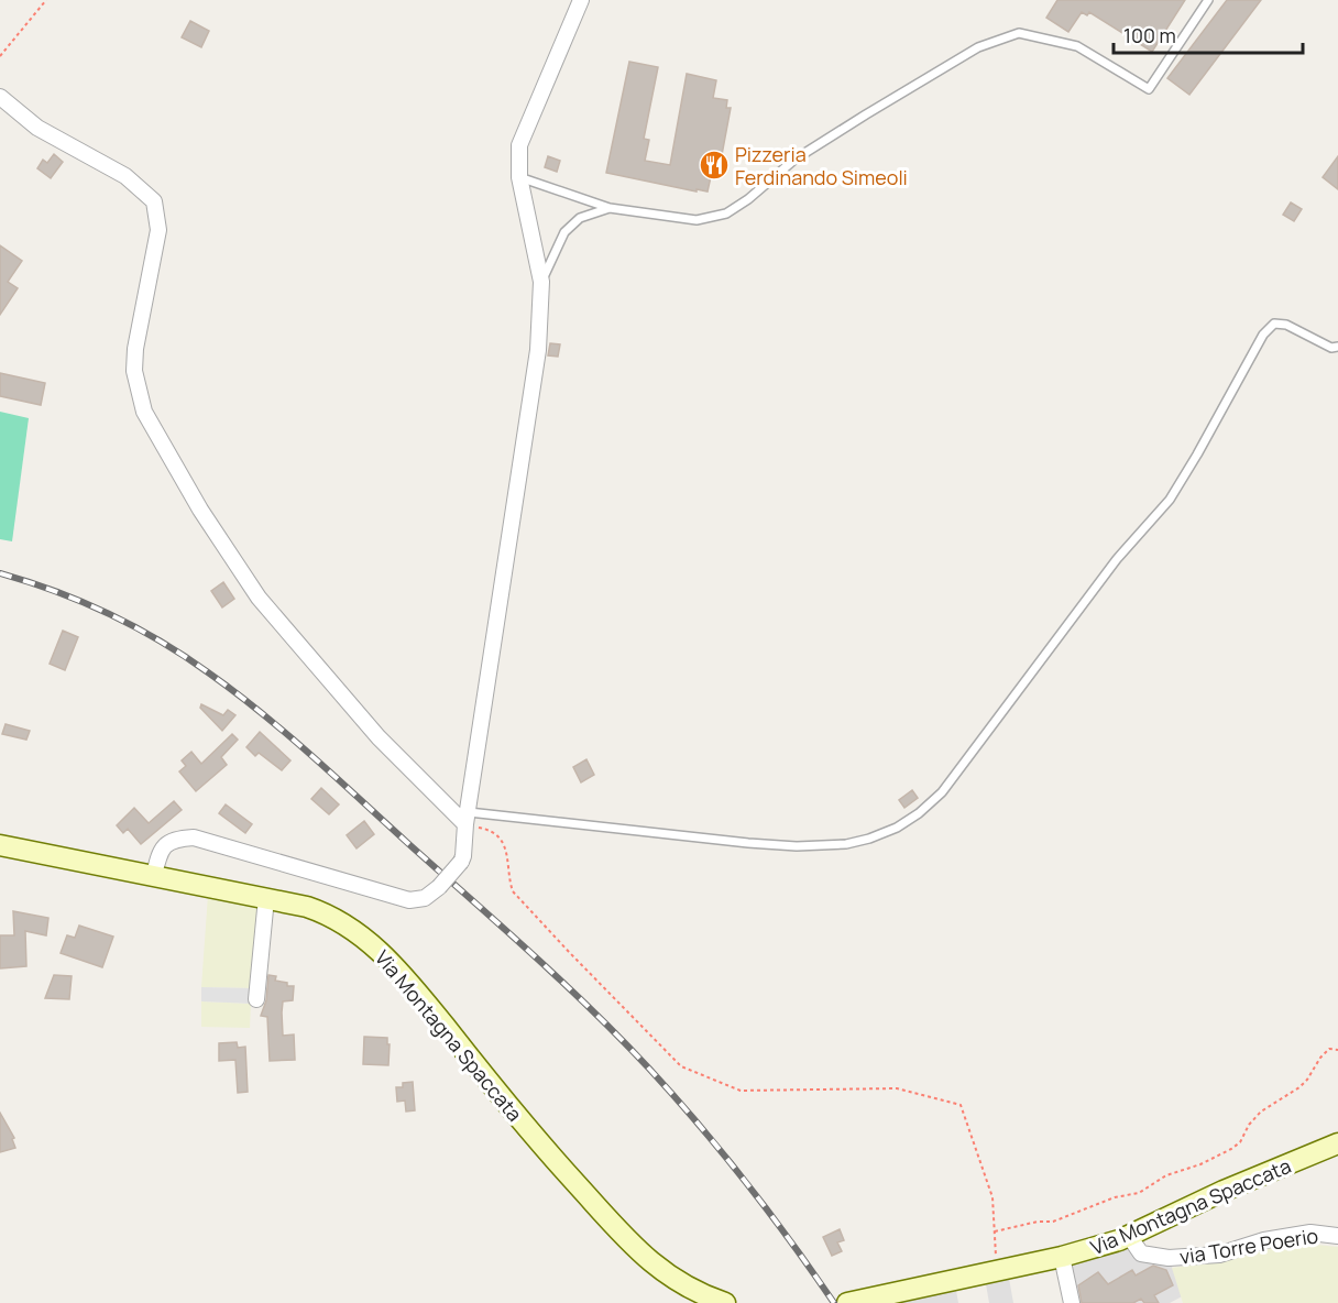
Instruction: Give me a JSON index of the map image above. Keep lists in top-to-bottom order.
{
  "streets": {
    "main road": ["Via Montagna Spaccata"],
    "street": ["via Torre Poerio"]
  },
  "crossings": [
    ["Via Montagna Spaccata", "via Torre Poerio"]
  ],
  "places": {
    "restaurant": ["Pizzeria Ferdinando Simeoli"]
  },
  "scale_bar": "100 m"
}
